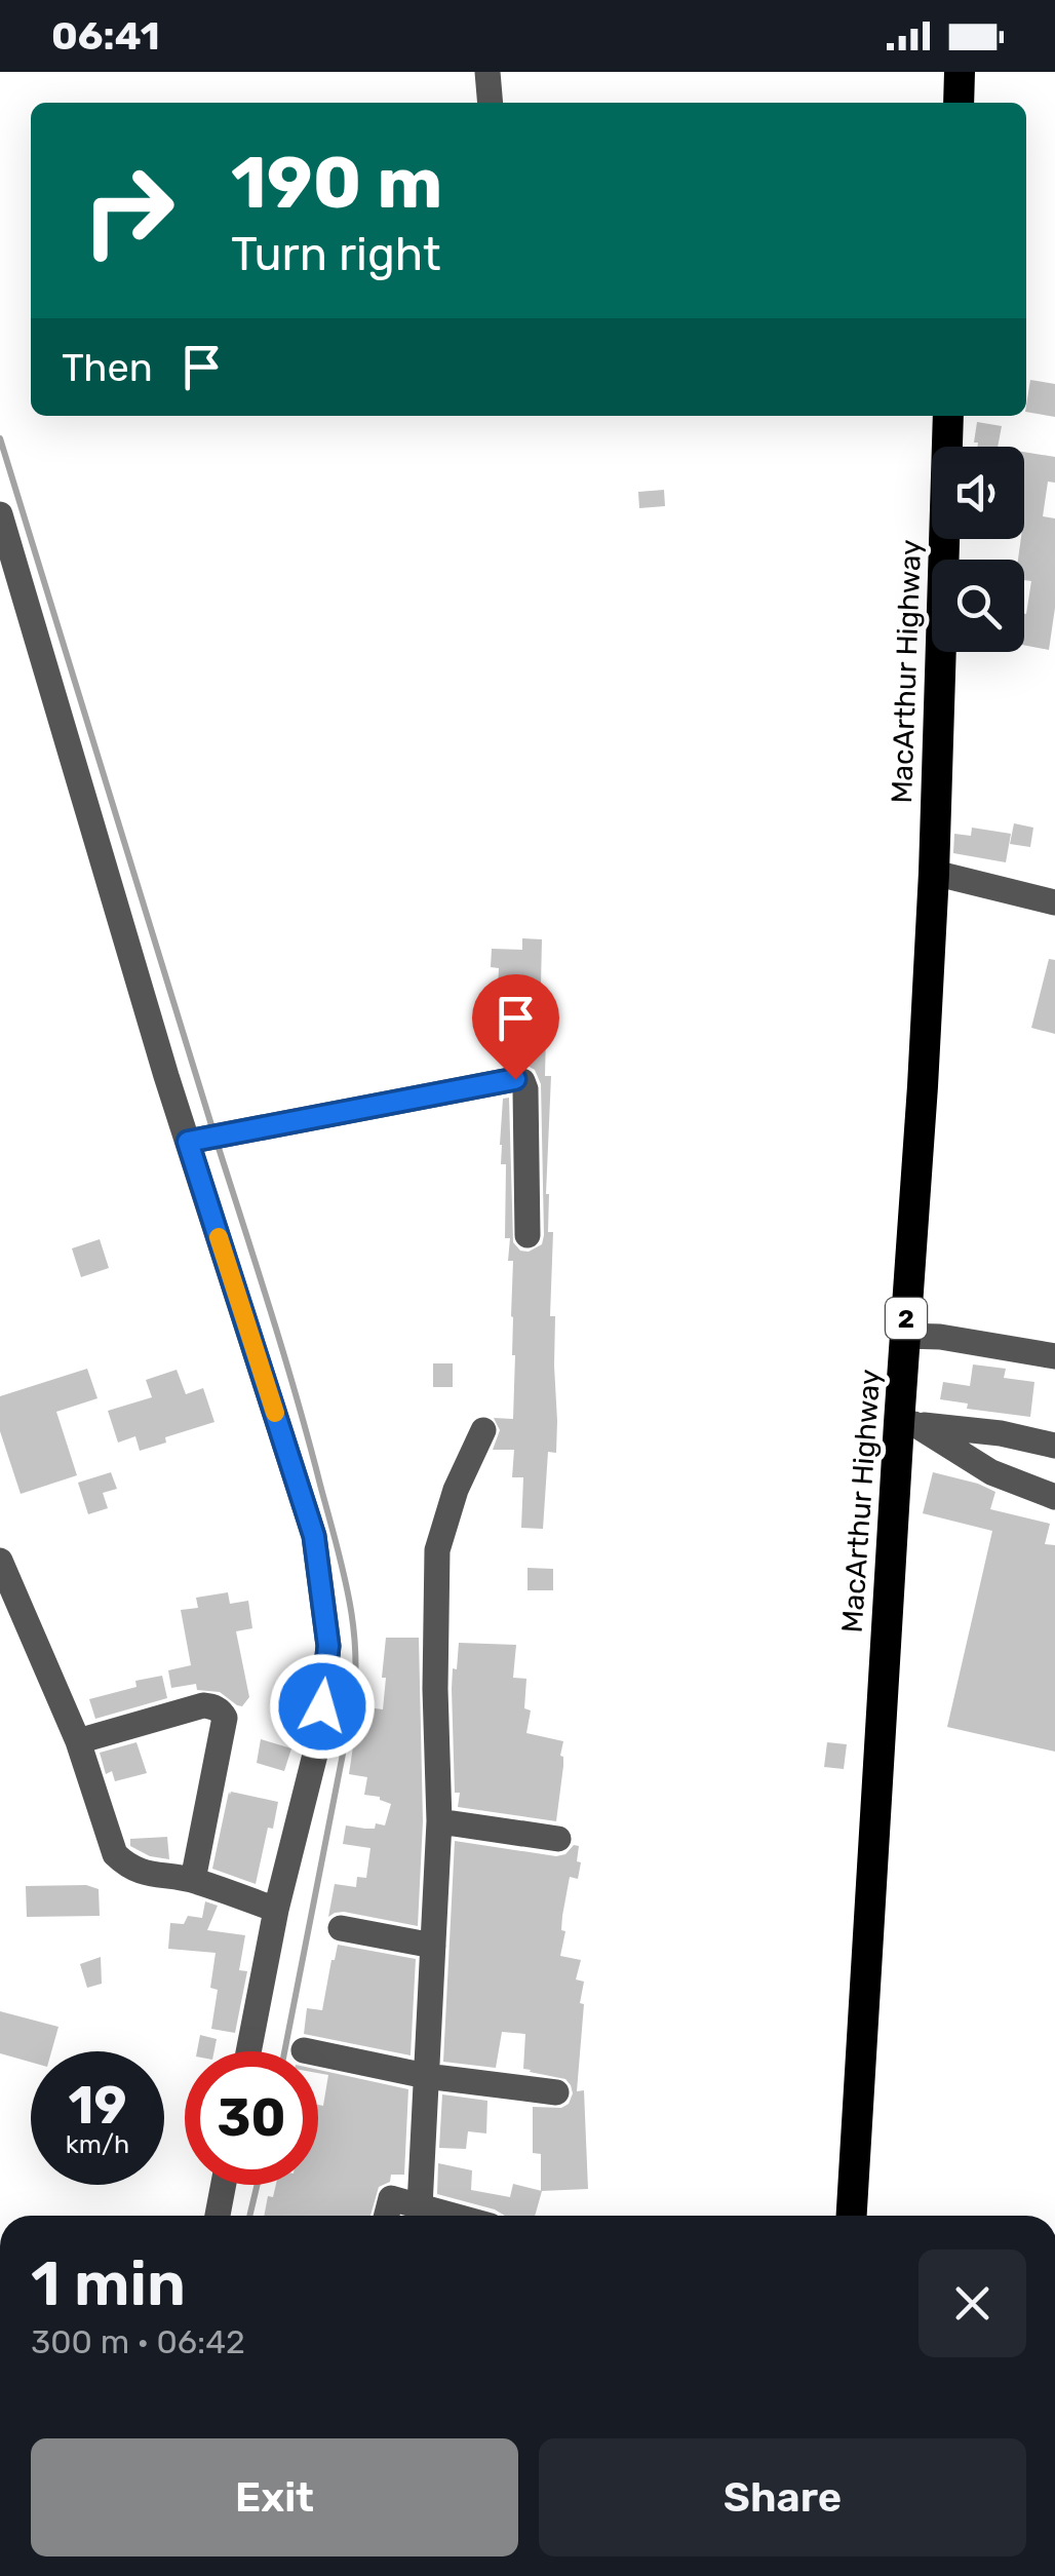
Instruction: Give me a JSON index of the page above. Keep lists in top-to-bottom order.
{
  "streets": {
    "highway": ["MacArthur Highway", "2"]
  },
  "page": {
    "status": "06:41",
    "turn": ["190 m", "Turn right"],
    "then": "Then",
    "speed": "19 km/h",
    "limit": "30",
    "heading": ["1 min", "300 m · 06:42"],
    "buttons": ["Exit", "Share"]
  }
}
